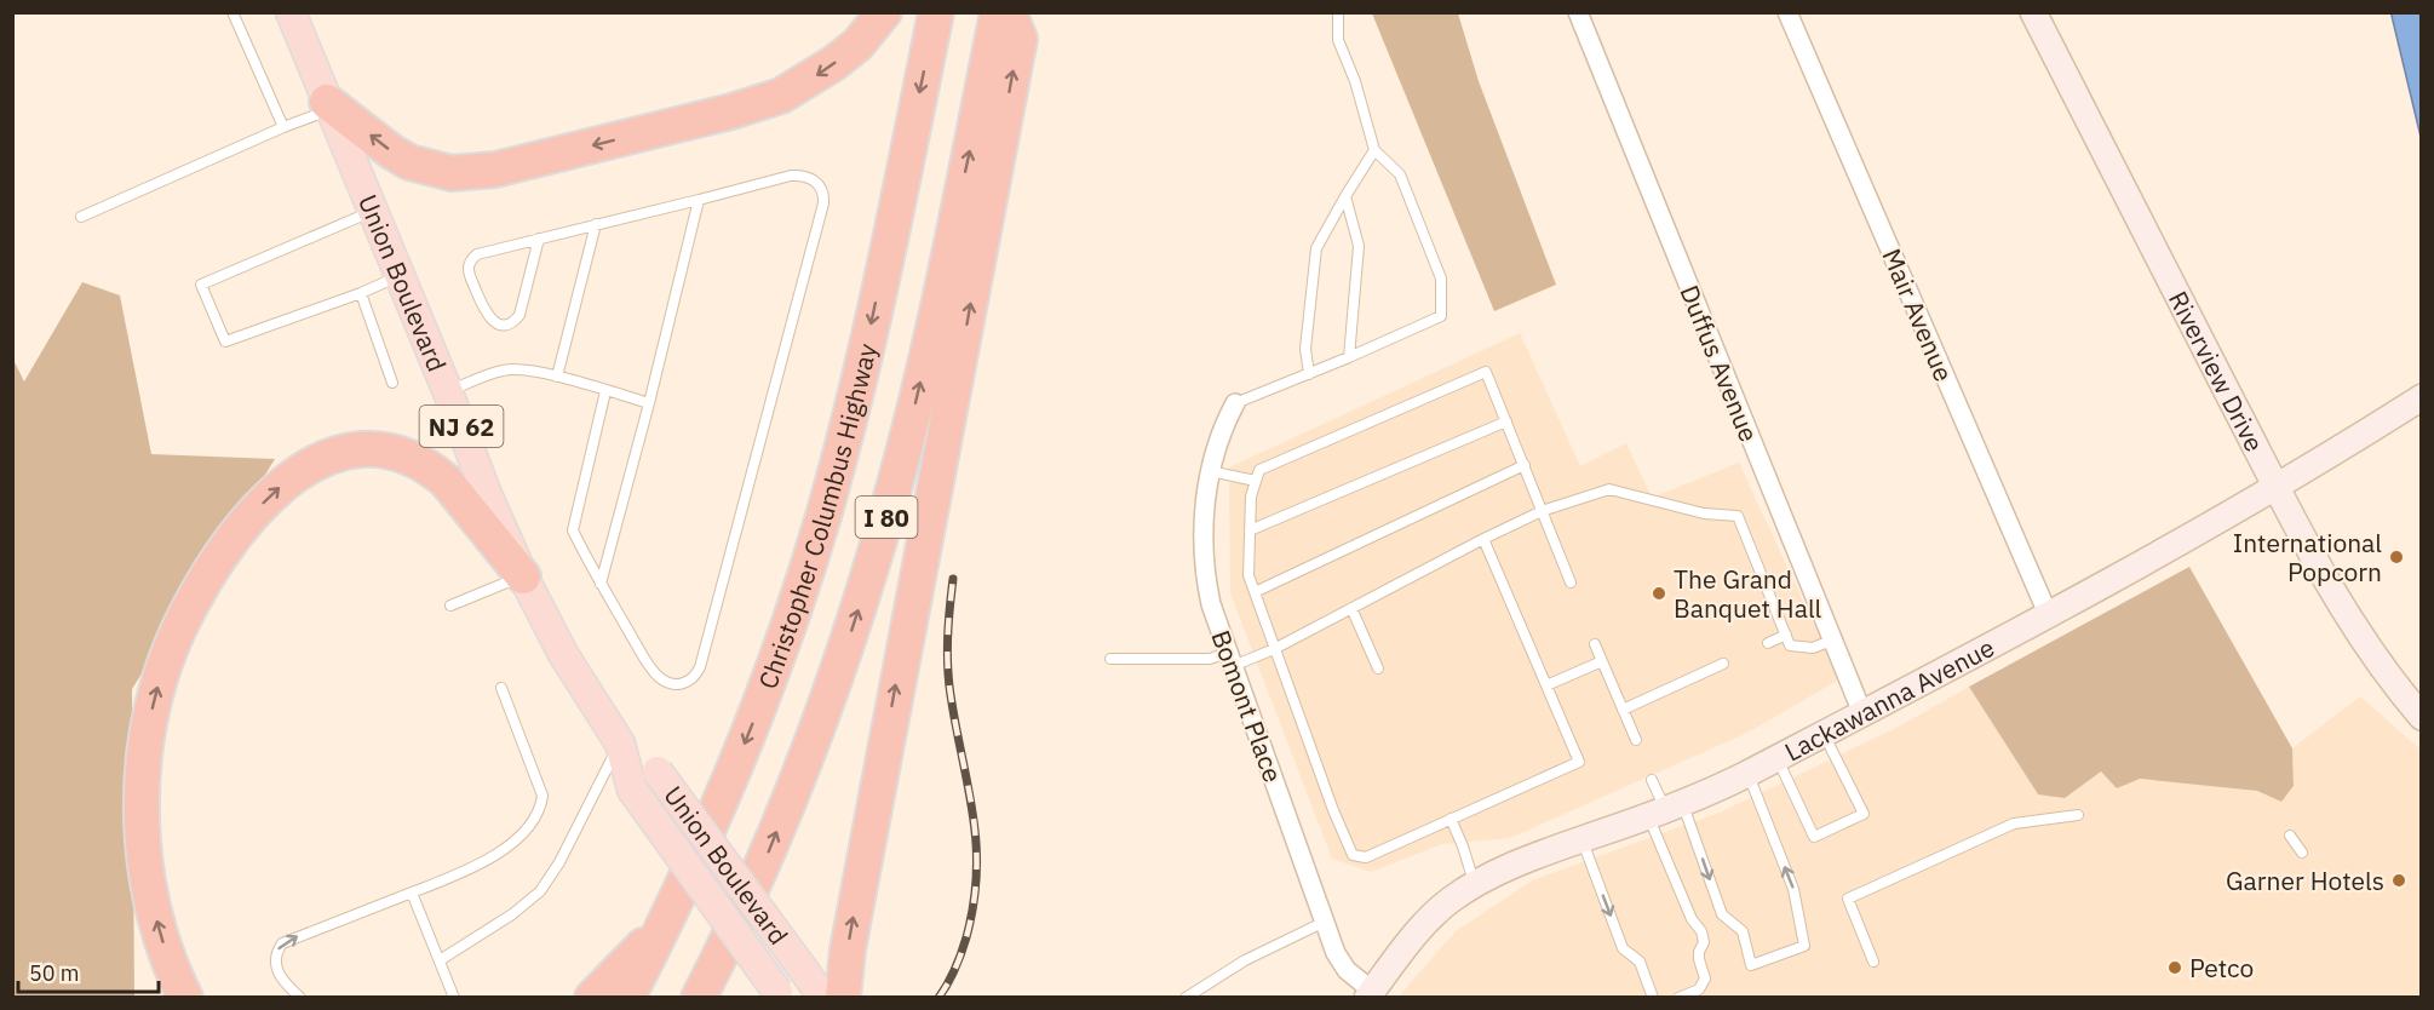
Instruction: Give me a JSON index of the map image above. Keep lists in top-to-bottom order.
{
  "streets": {
    "highway": ["Christopher Columbus Highway", "I 80"],
    "main road": ["Union Boulevard", "NJ 62"],
    "street": [
      "Mair Avenue",
      "Duffus Avenue",
      "Riverview Drive",
      "Lackawanna Avenue",
      "Bomont Place"
    ]
  },
  "crossings": [
    ["Mair Avenue", "Lackawanna Avenue"],
    ["Duffus Avenue", "Lackawanna Avenue"],
    ["Riverview Drive", "Lackawanna Avenue"],
    ["Lackawanna Avenue", "Bomont Place"]
  ],
  "places": [
    "International Popcorn",
    "The Grand Banquet Hall",
    "Garner Hotels",
    "Petco"
  ],
  "scale_bar": "50 m"
}
